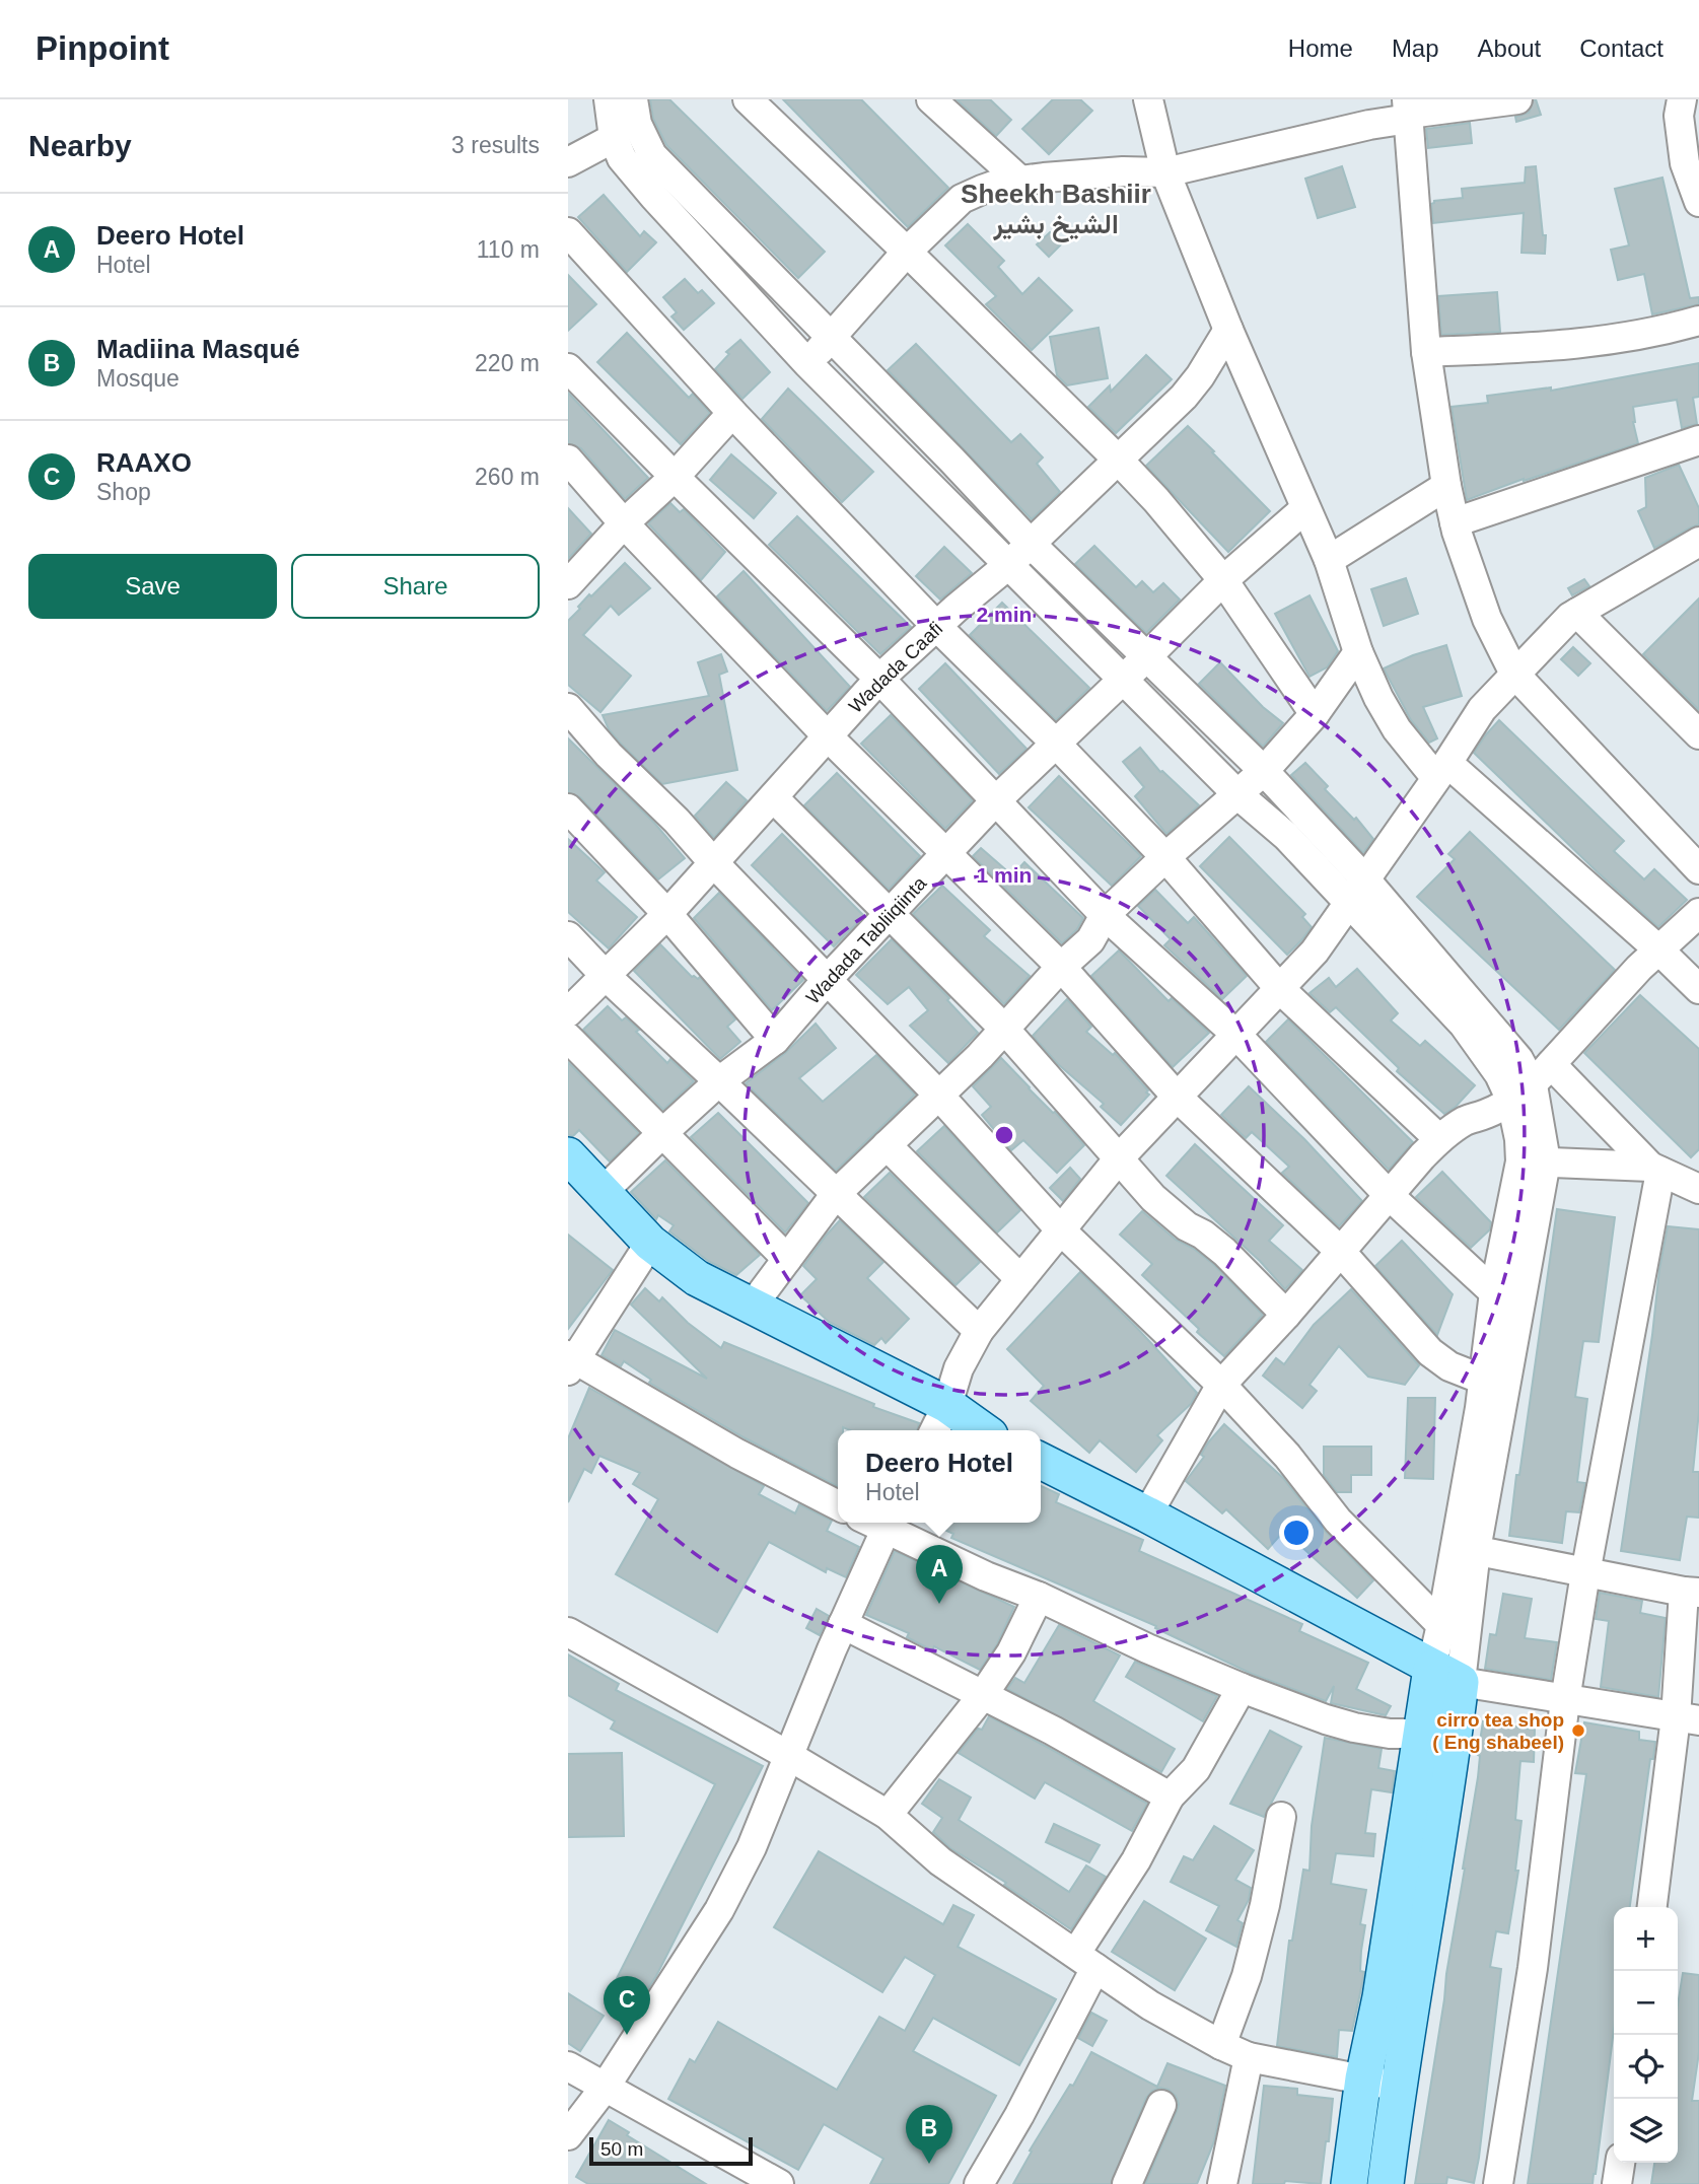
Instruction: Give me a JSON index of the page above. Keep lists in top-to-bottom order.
{
  "streets": {
    "street": ["Wadada Caafi", "Wadada Tabliiqiinta"]
  },
  "districts": ["Sheekh Bashiir الشيخ بشير"],
  "places": ["cirro tea shop ( Eng shabeel)"],
  "scale_bar": "50 m",
  "page": {
    "header": "Pinpoint",
    "nav": [
      "Home",
      "Map",
      "About",
      "Contact"
    ],
    "heading": ["Nearby", "3 results"],
    "list": [
      {
        "mark": "A",
        "name": "Deero Hotel",
        "note": "Hotel",
        "value": "110 m"
      },
      {
        "mark": "B",
        "name": "Madiina Masqué",
        "note": "Mosque",
        "value": "220 m"
      },
      {
        "mark": "C",
        "name": "RAAXO",
        "note": "Shop",
        "value": "260 m"
      }
    ],
    "buttons": ["Save", "Share"],
    "popup": ["Deero Hotel", "Hotel"],
    "pins": ["A", "C", "B"],
    "map_buttons": ["+", "−"],
    "scale": "50 m"
  },
  "rings": ["2 min", "1 min"]
}
